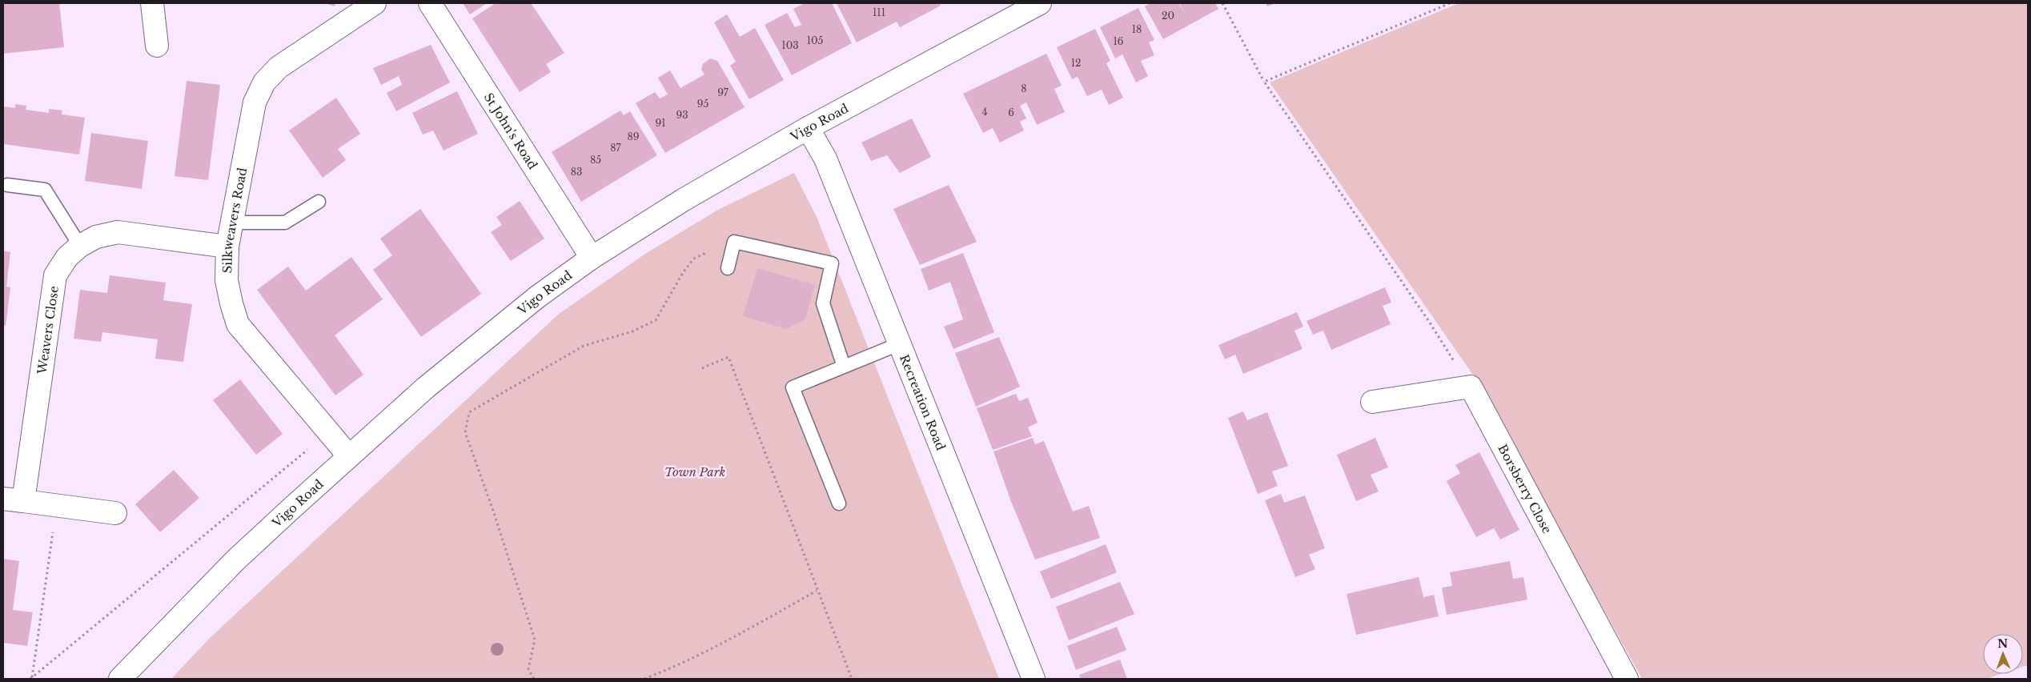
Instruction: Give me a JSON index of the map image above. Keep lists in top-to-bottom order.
{
  "streets": {
    "street": [
      "Vigo Road",
      "St John's Road",
      "Silkweavers Road",
      "Weavers Close",
      "Recreation Road",
      "Borsberry Close"
    ]
  },
  "crossings": [
    ["Vigo Road", "St John's Road"],
    ["Vigo Road", "Silkweavers Road"],
    ["Vigo Road", "Recreation Road"],
    ["Silkweavers Road", "Weavers Close"]
  ],
  "parks": ["Town Park"],
  "house_numbers": [
    "111",
    "20",
    "18",
    "105",
    "16",
    "103",
    "12",
    "8",
    "97",
    "95",
    "4",
    "6",
    "93",
    "91",
    "89",
    "87",
    "85",
    "83"
  ],
  "north": "top"
}
